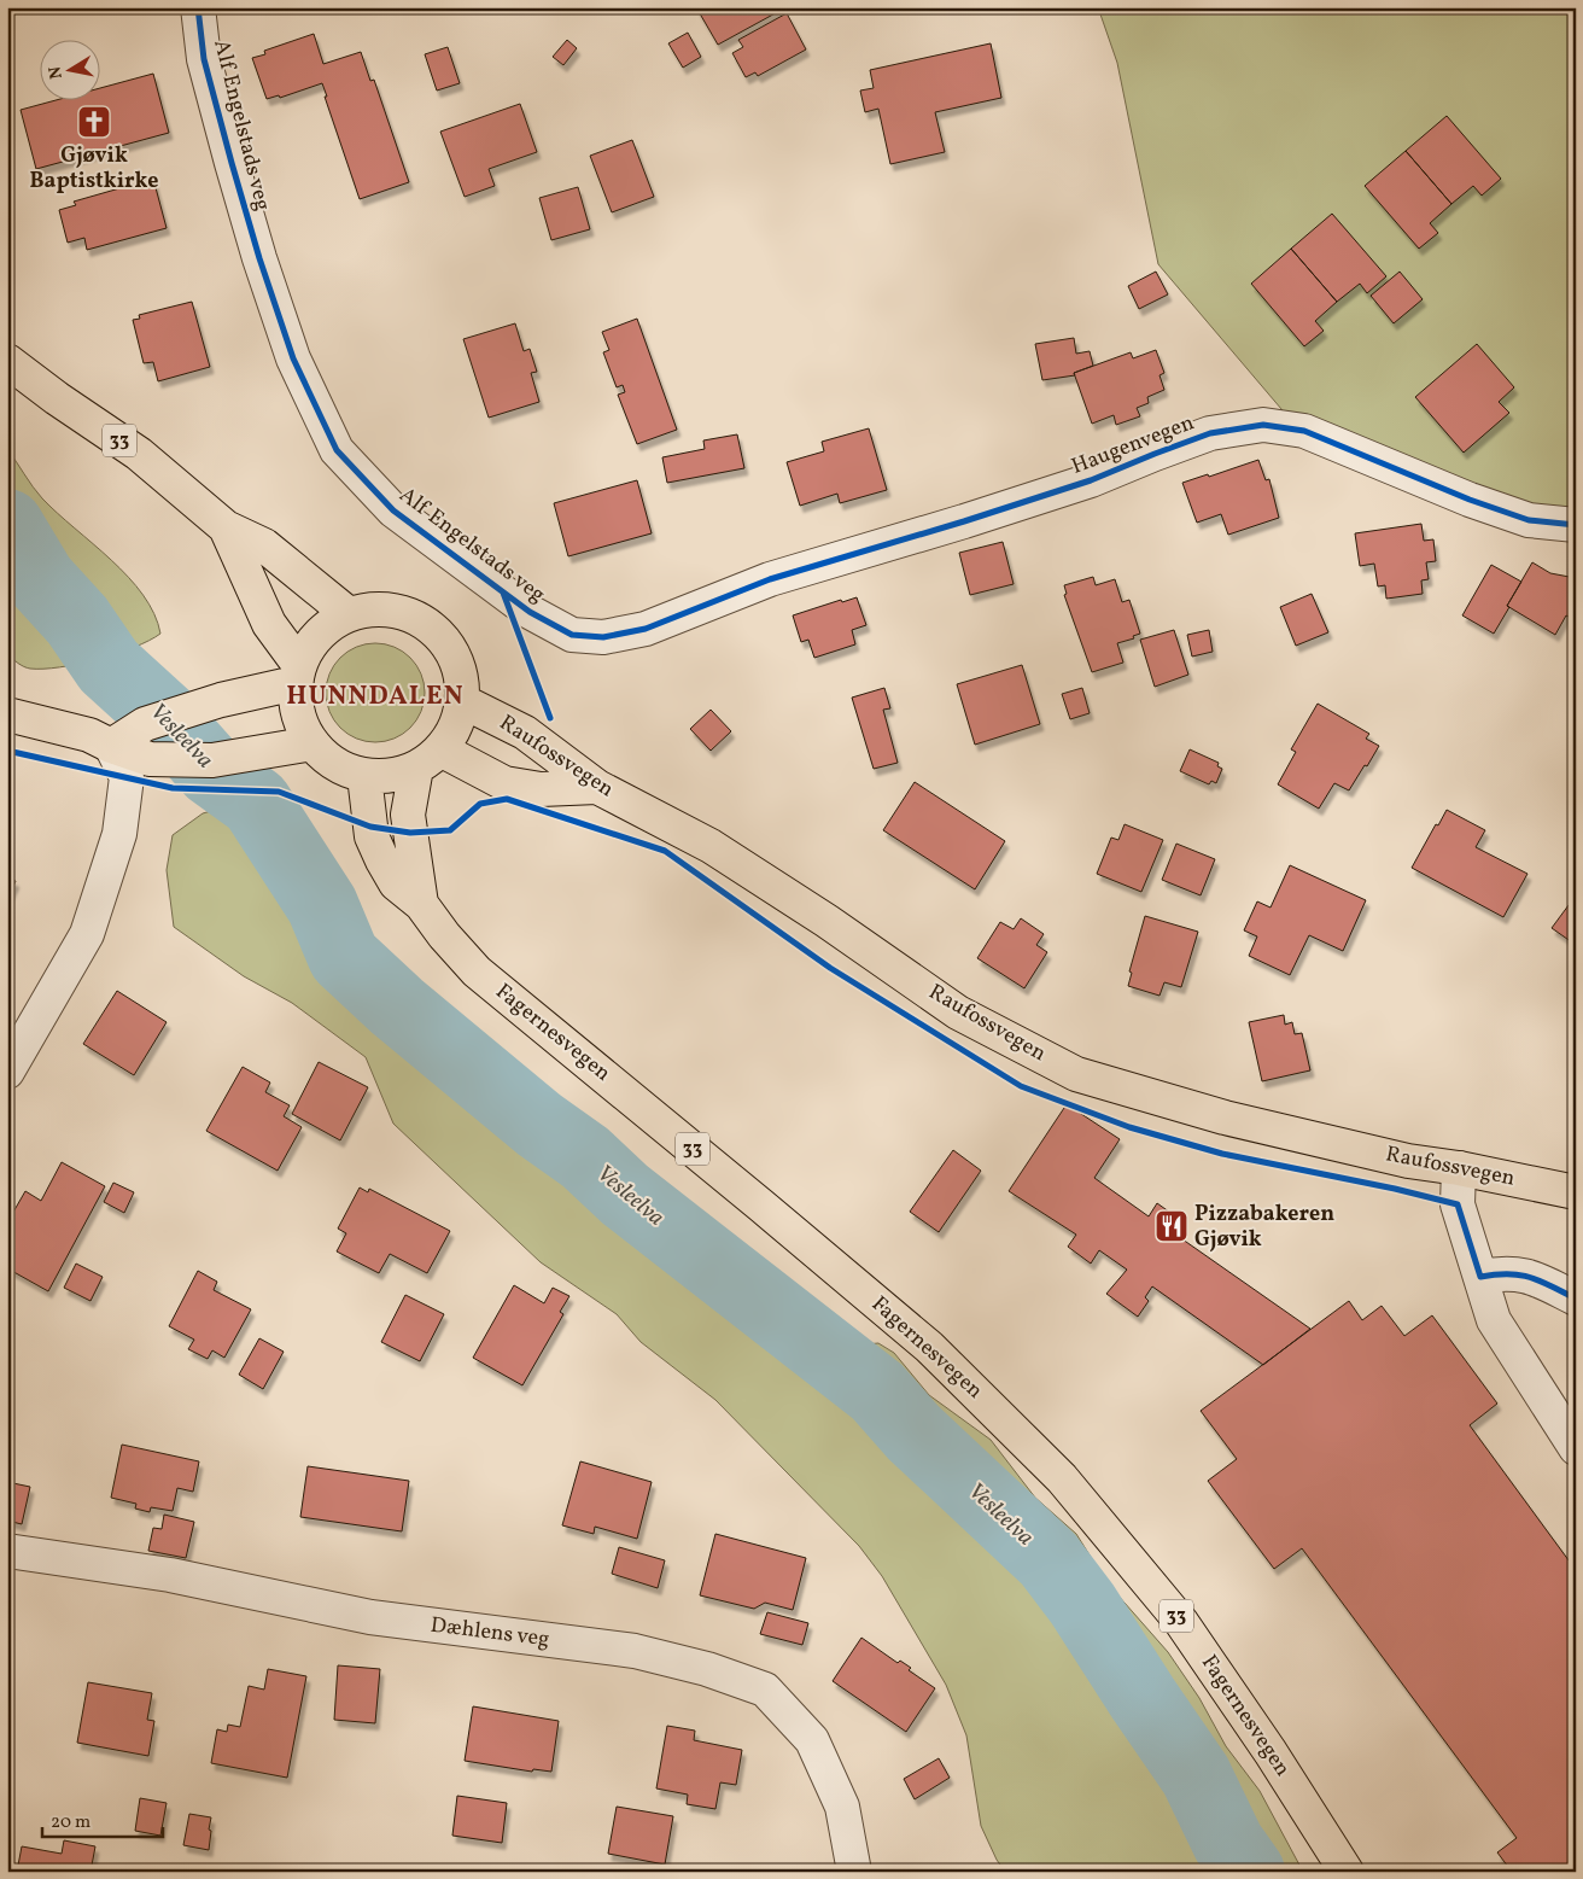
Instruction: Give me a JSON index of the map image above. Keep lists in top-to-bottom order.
{
  "streets": {
    "main road": ["33", "Raufossvegen", "Fagernesvegen"],
    "street": ["Alf Engelstads veg", "Haugenvegen", "Dæhlens veg"]
  },
  "crossings": [
    ["Alf Engelstads veg", "Haugenvegen"],
    ["33", "Raufossvegen"],
    ["33", "Fagernesvegen"],
    ["Raufossvegen", "Fagernesvegen"]
  ],
  "districts": ["HUNNDALEN"],
  "water": ["Vesleelva"],
  "places": {
    "church": ["Gjøvik Baptistkirke"],
    "restaurant": ["Pizzabakeren Gjøvik"]
  },
  "scale_bar": "20 m",
  "north": "left"
}
